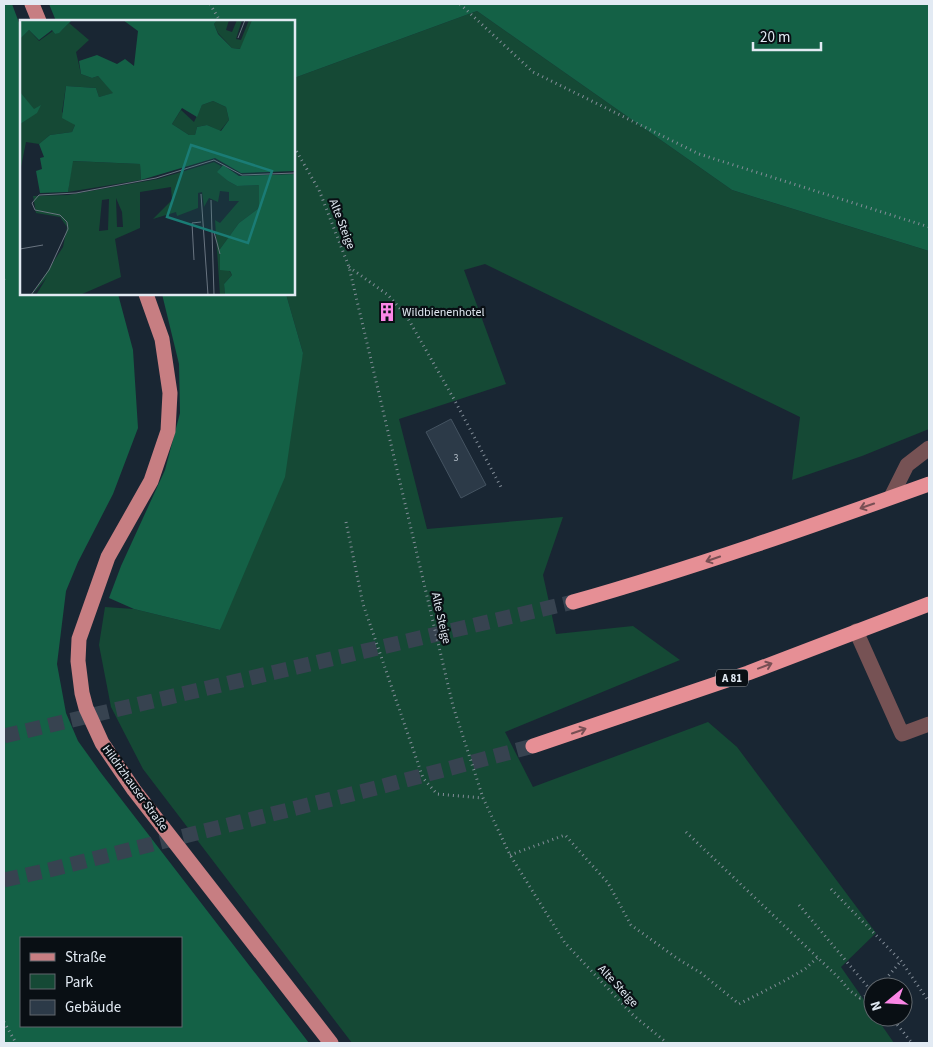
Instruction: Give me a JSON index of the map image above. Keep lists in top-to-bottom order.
{
  "streets": {
    "highway": ["A 81"],
    "main road": ["Hildrizhauser Straße"],
    "path": ["Alte Steige"]
  },
  "places": {
    "building": ["Wildbienenhotel"]
  },
  "house_numbers": ["3"],
  "legend": ["Straße", "Park", "Gebäude"],
  "scale_bar": "20 m",
  "north": "left"
}
